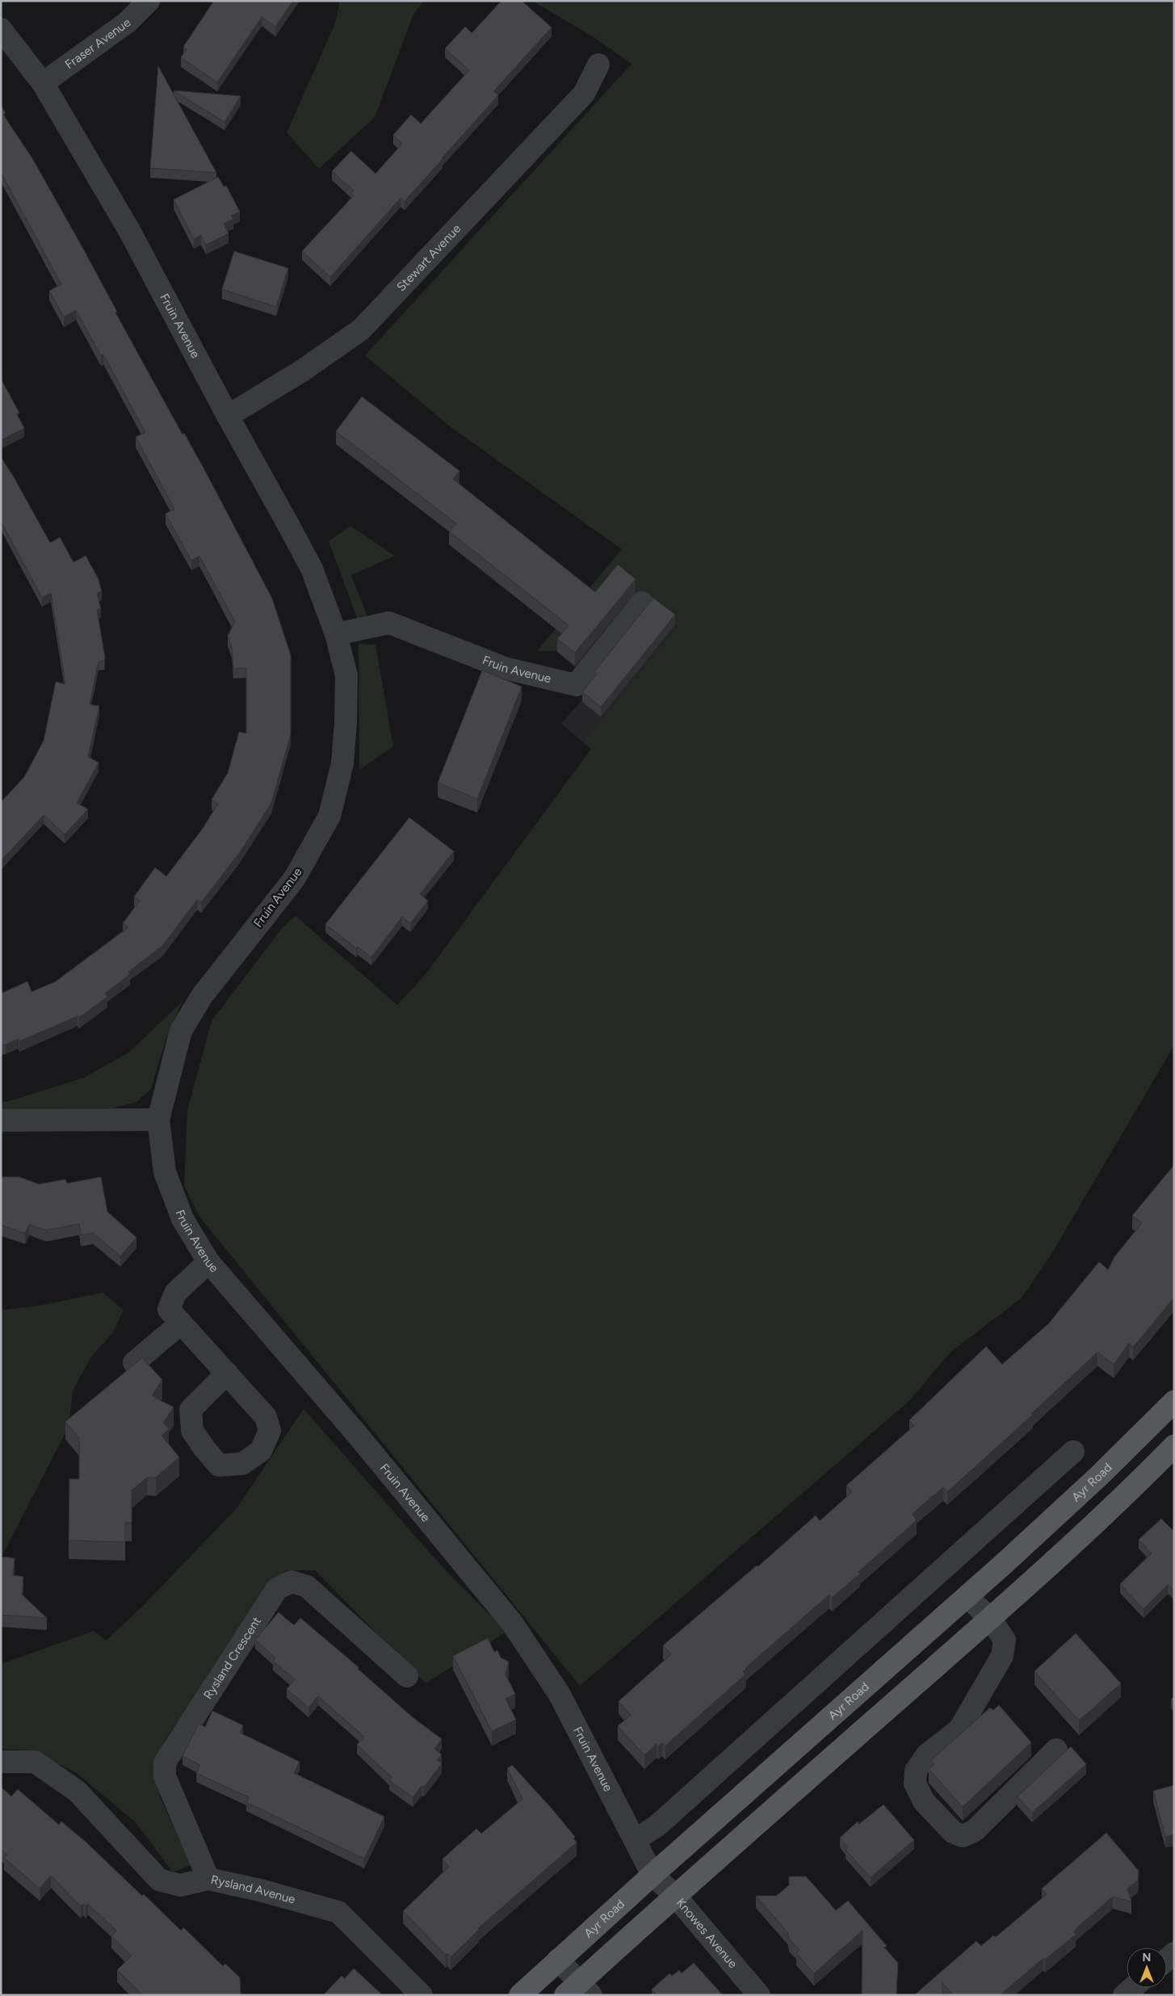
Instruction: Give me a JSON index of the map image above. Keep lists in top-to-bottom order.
{
  "streets": {
    "main road": ["Ayr Road"],
    "street": [
      "Fraser Avenue",
      "Stewart Avenue",
      "Fruin Avenue",
      "Rysland Crescent",
      "Rysland Avenue",
      "Knowes Avenue"
    ]
  },
  "crossings": [
    ["Fraser Avenue", "Fruin Avenue"],
    ["Stewart Avenue", "Fruin Avenue"],
    ["Fruin Avenue", "Ayr Road"],
    ["Fruin Avenue", "Knowes Avenue"],
    ["Ayr Road", "Knowes Avenue"],
    ["Rysland Crescent", "Rysland Avenue"]
  ],
  "north": "top"
}
